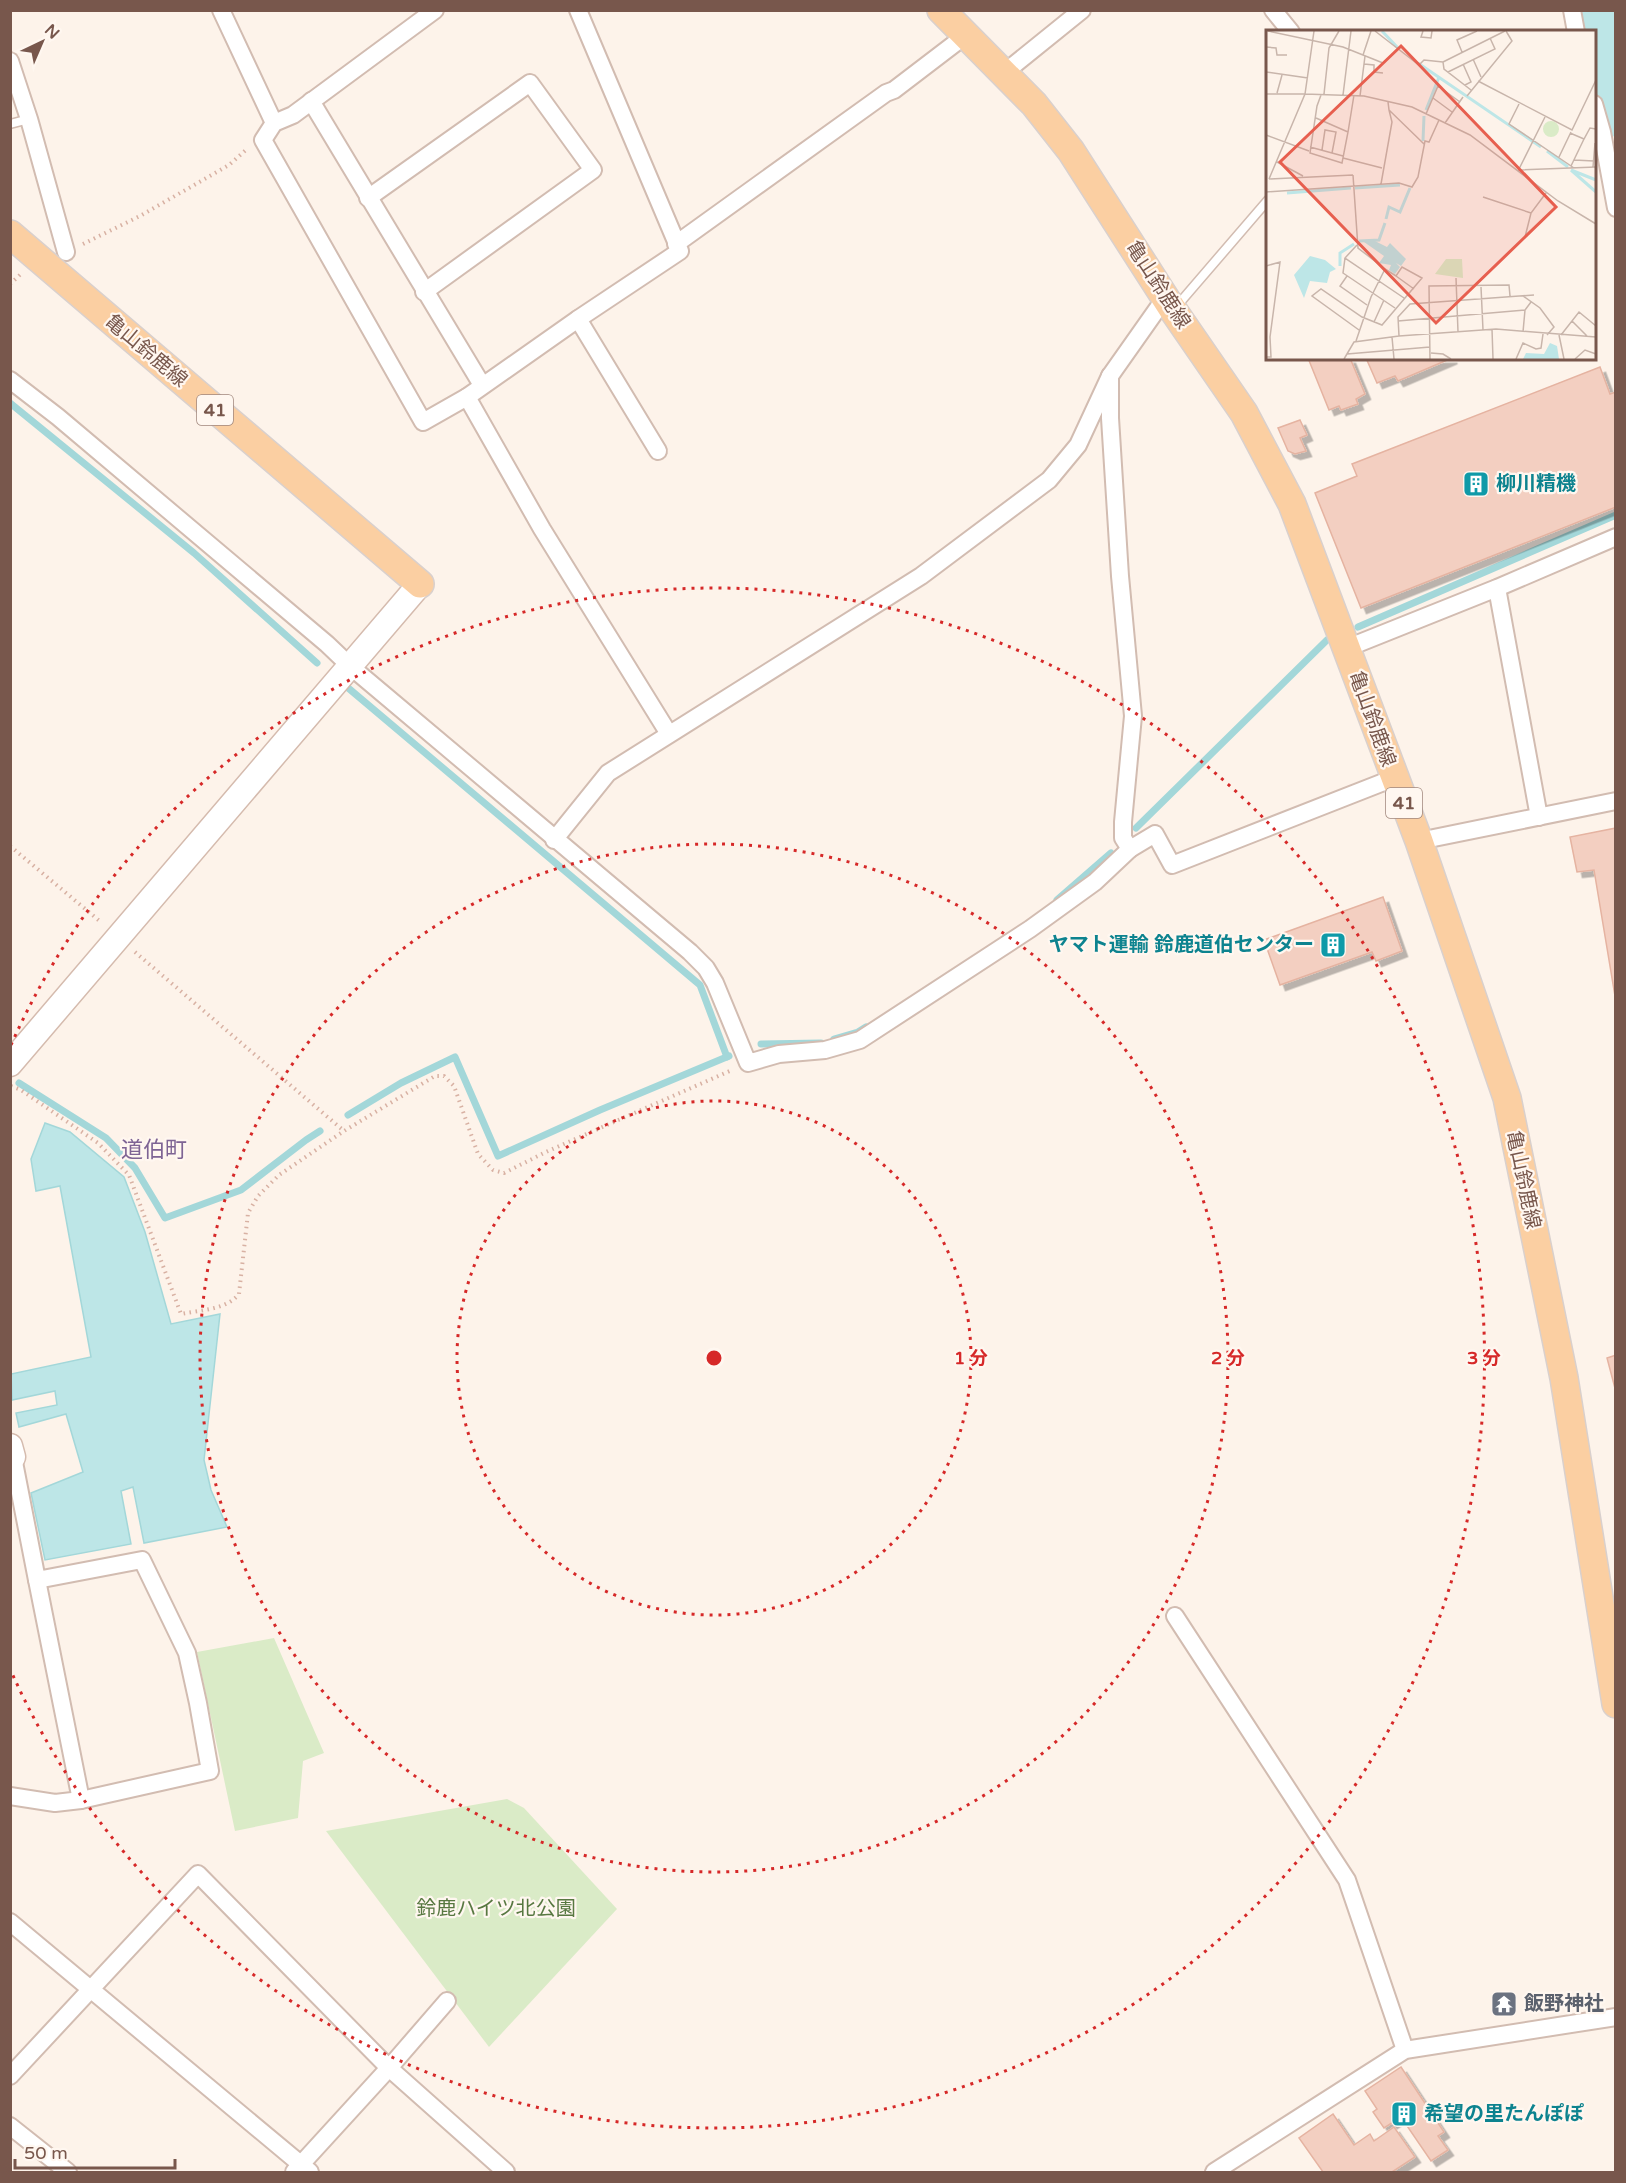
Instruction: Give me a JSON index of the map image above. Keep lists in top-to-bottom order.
{
  "streets": {
    "main road": ["亀山鈴鹿線", "41"]
  },
  "districts": ["道伯町"],
  "parks": ["鈴鹿ハイツ北公園"],
  "places": {
    "building": ["柳川精機", "ヤマト運輸 鈴鹿道伯センター", "希望の里たんぽぽ"],
    "temple": ["飯野神社"]
  },
  "scale_bar": "50 m",
  "north": "top right",
  "rings": ["1 分", "2 分", "3 分"]
}
